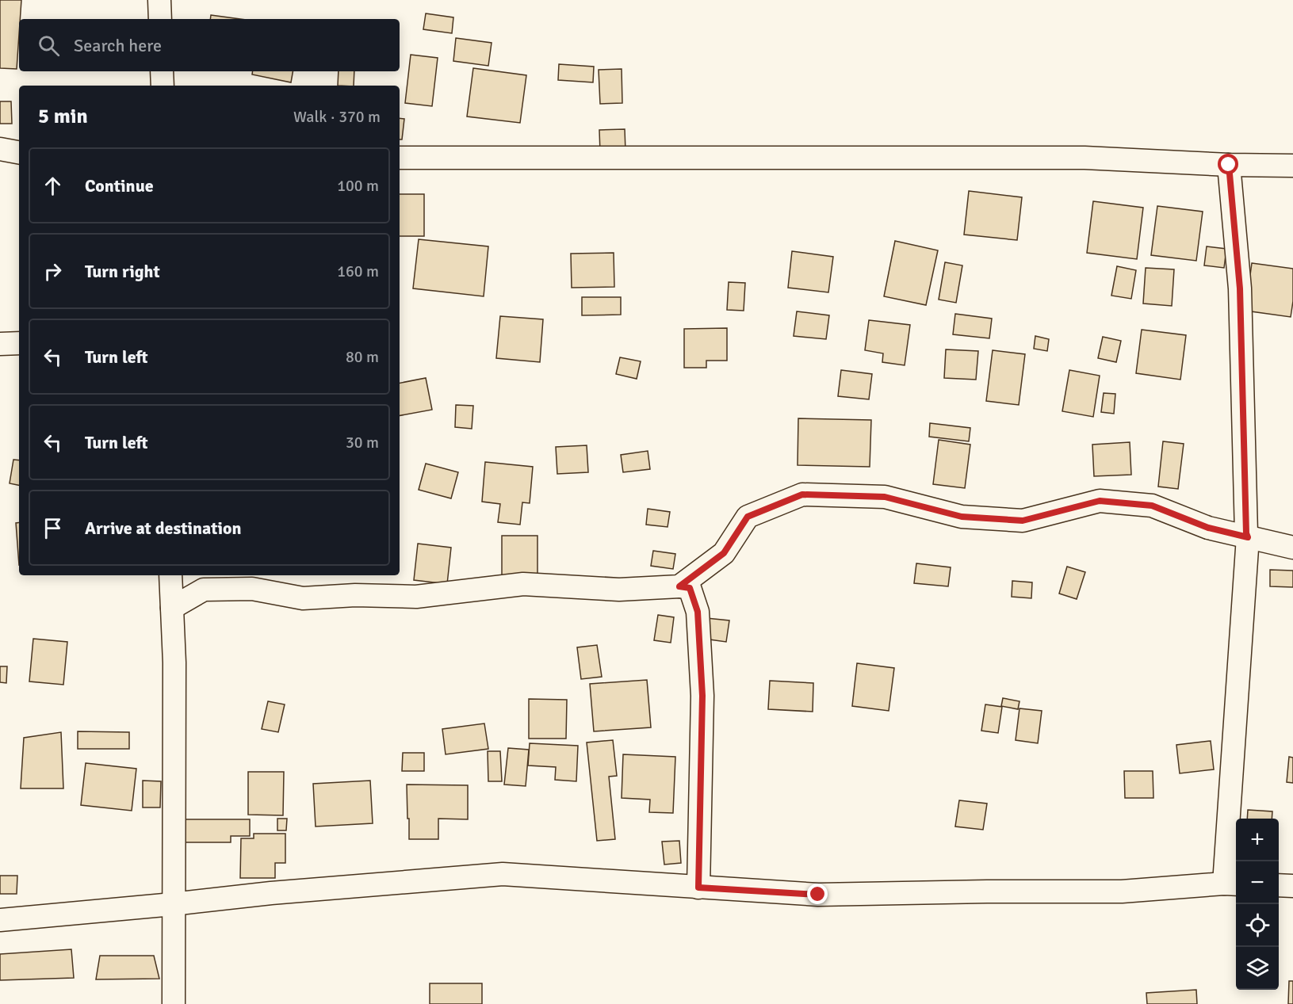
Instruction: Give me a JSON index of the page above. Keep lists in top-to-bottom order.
{
  "page": {
    "search": "Search here",
    "heading": ["5 min", "Walk · 370 m"],
    "list": [
      ["Continue", "100 m"],
      ["Turn right", "160 m"],
      ["Turn left", "80 m"],
      ["Turn left", "30 m"],
      "Arrive at destination"
    ],
    "map_buttons": ["+", "−"]
  }
}
